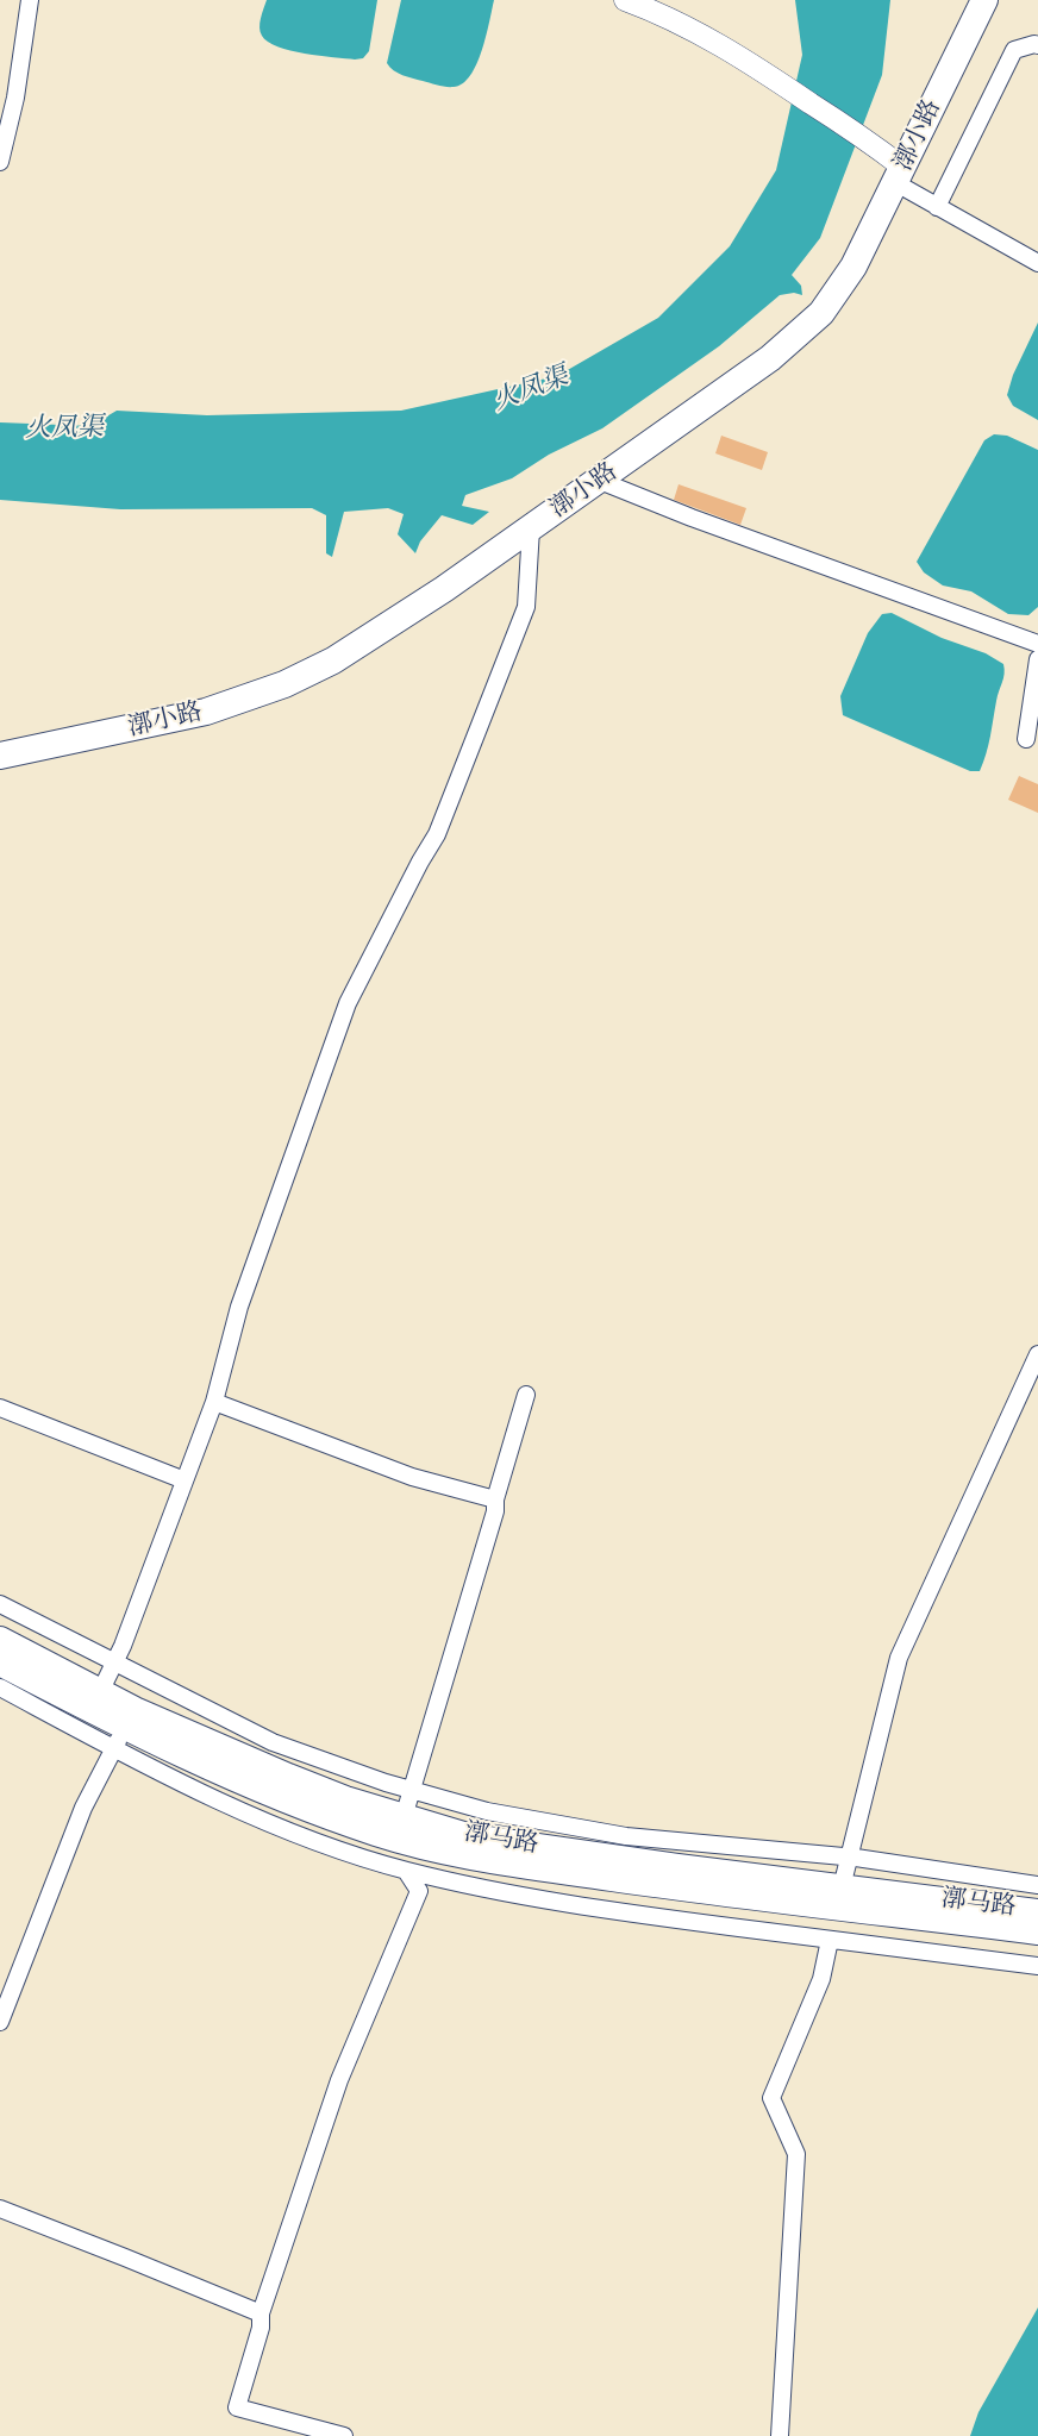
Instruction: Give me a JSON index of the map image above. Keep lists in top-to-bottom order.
{
  "streets": {
    "main road": ["漷小路", "漷马路"]
  },
  "water": ["火凤渠"]
}
